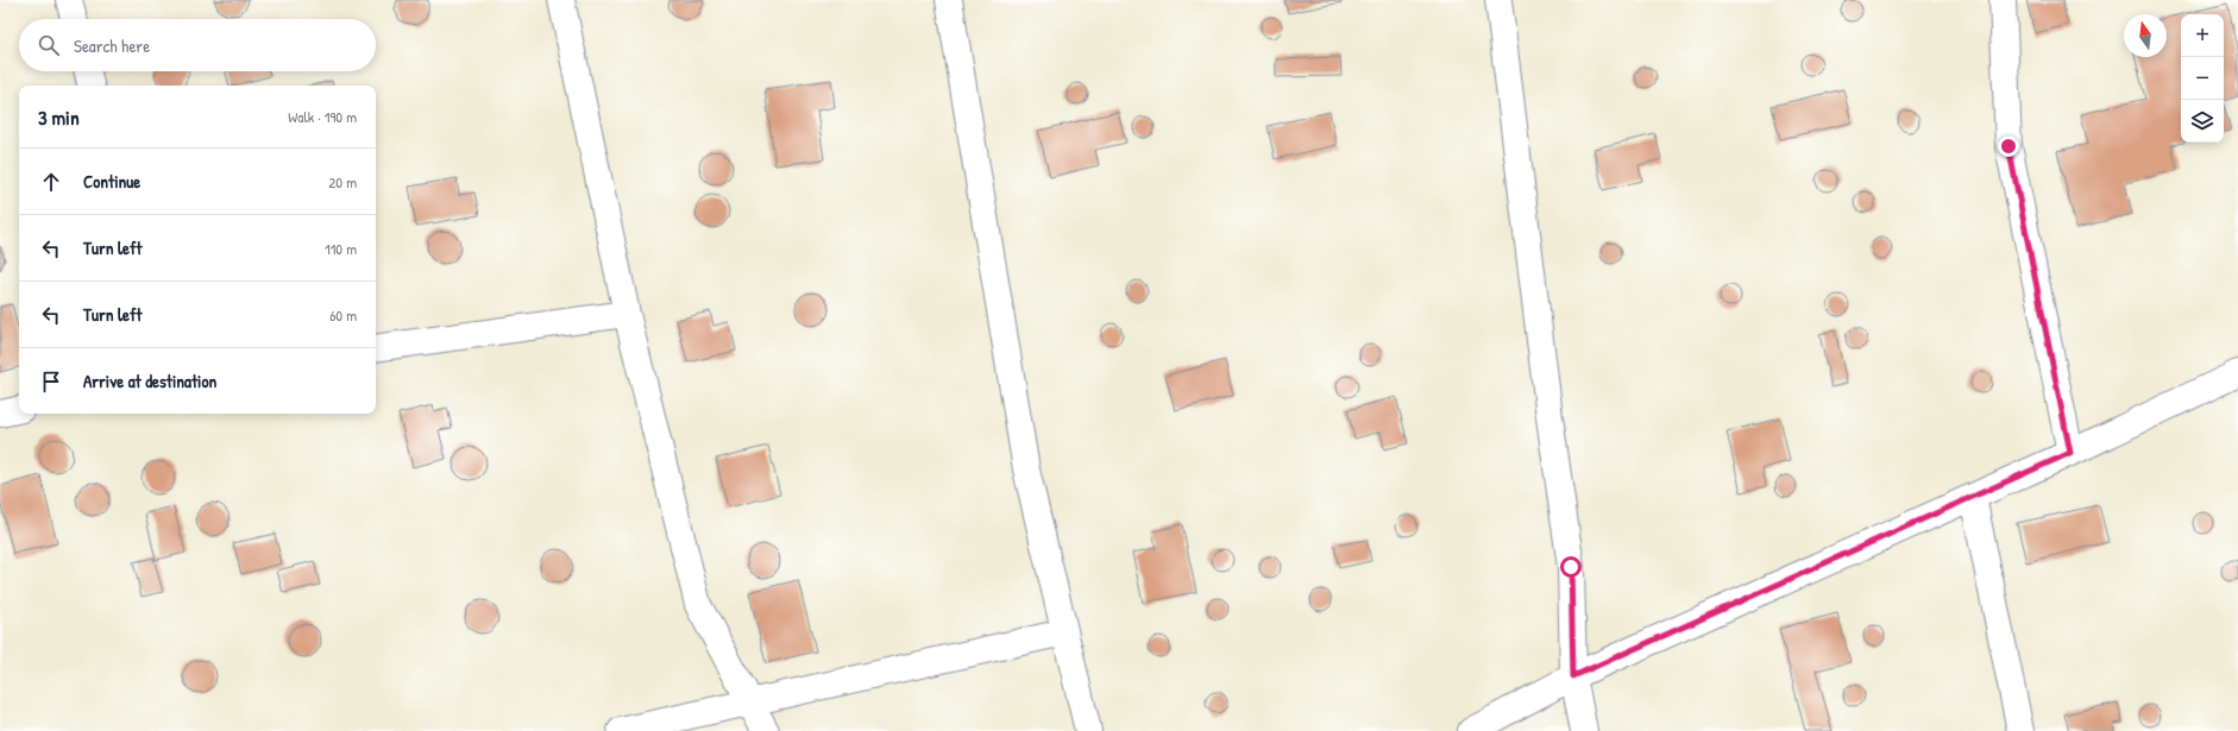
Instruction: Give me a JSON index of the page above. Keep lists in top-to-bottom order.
{
  "north": "top",
  "page": {
    "map_buttons": ["+", "−"],
    "search": "Search here",
    "heading": ["3 min", "Walk · 190 m"],
    "list": [
      ["Continue", "20 m"],
      ["Turn left", "110 m"],
      ["Turn left", "60 m"],
      "Arrive at destination"
    ]
  }
}
